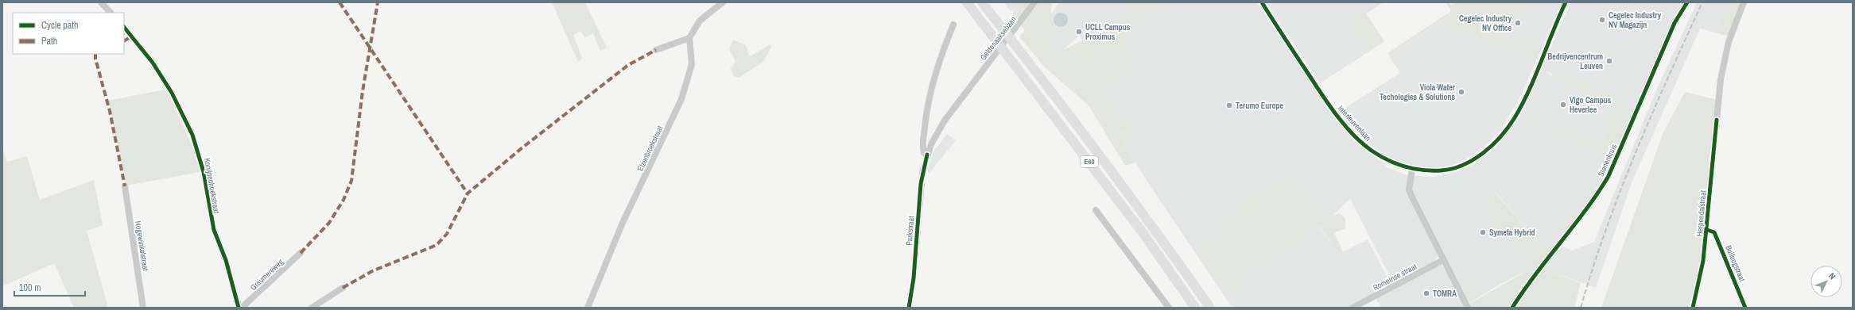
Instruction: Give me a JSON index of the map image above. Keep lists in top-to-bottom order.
{
  "streets": {
    "highway": ["E40"],
    "street": [
      "Geldenaaksebaan",
      "Interleuvenlaan",
      "Elzenbroekstraat",
      "Stenenkruis",
      "Konijnenhoekstraat",
      "Herpendalstraat",
      "Parkstraat",
      "Hogewinkelstraat",
      "Builoogstraat",
      "Graumereweg",
      "Romeinse straat"
    ]
  },
  "crossings": [
    ["Geldenaaksebaan", "Parkstraat"],
    ["Herpendalstraat", "Builoogstraat"]
  ],
  "places": [
    "Cegelec Industry NV Magazijn",
    "Cegelec Industry NV Office",
    "UCLL Campus Proximus",
    "Bedrijvencentrum Leuven",
    "Viola Water Techologies & Solutions",
    "Vigo Campus Heverlee",
    "Terumo Europe",
    "Symeta Hybrid",
    "TOMRA"
  ],
  "legend": ["Cycle path", "Path"],
  "scale_bar": "100 m",
  "north": "top right"
}
